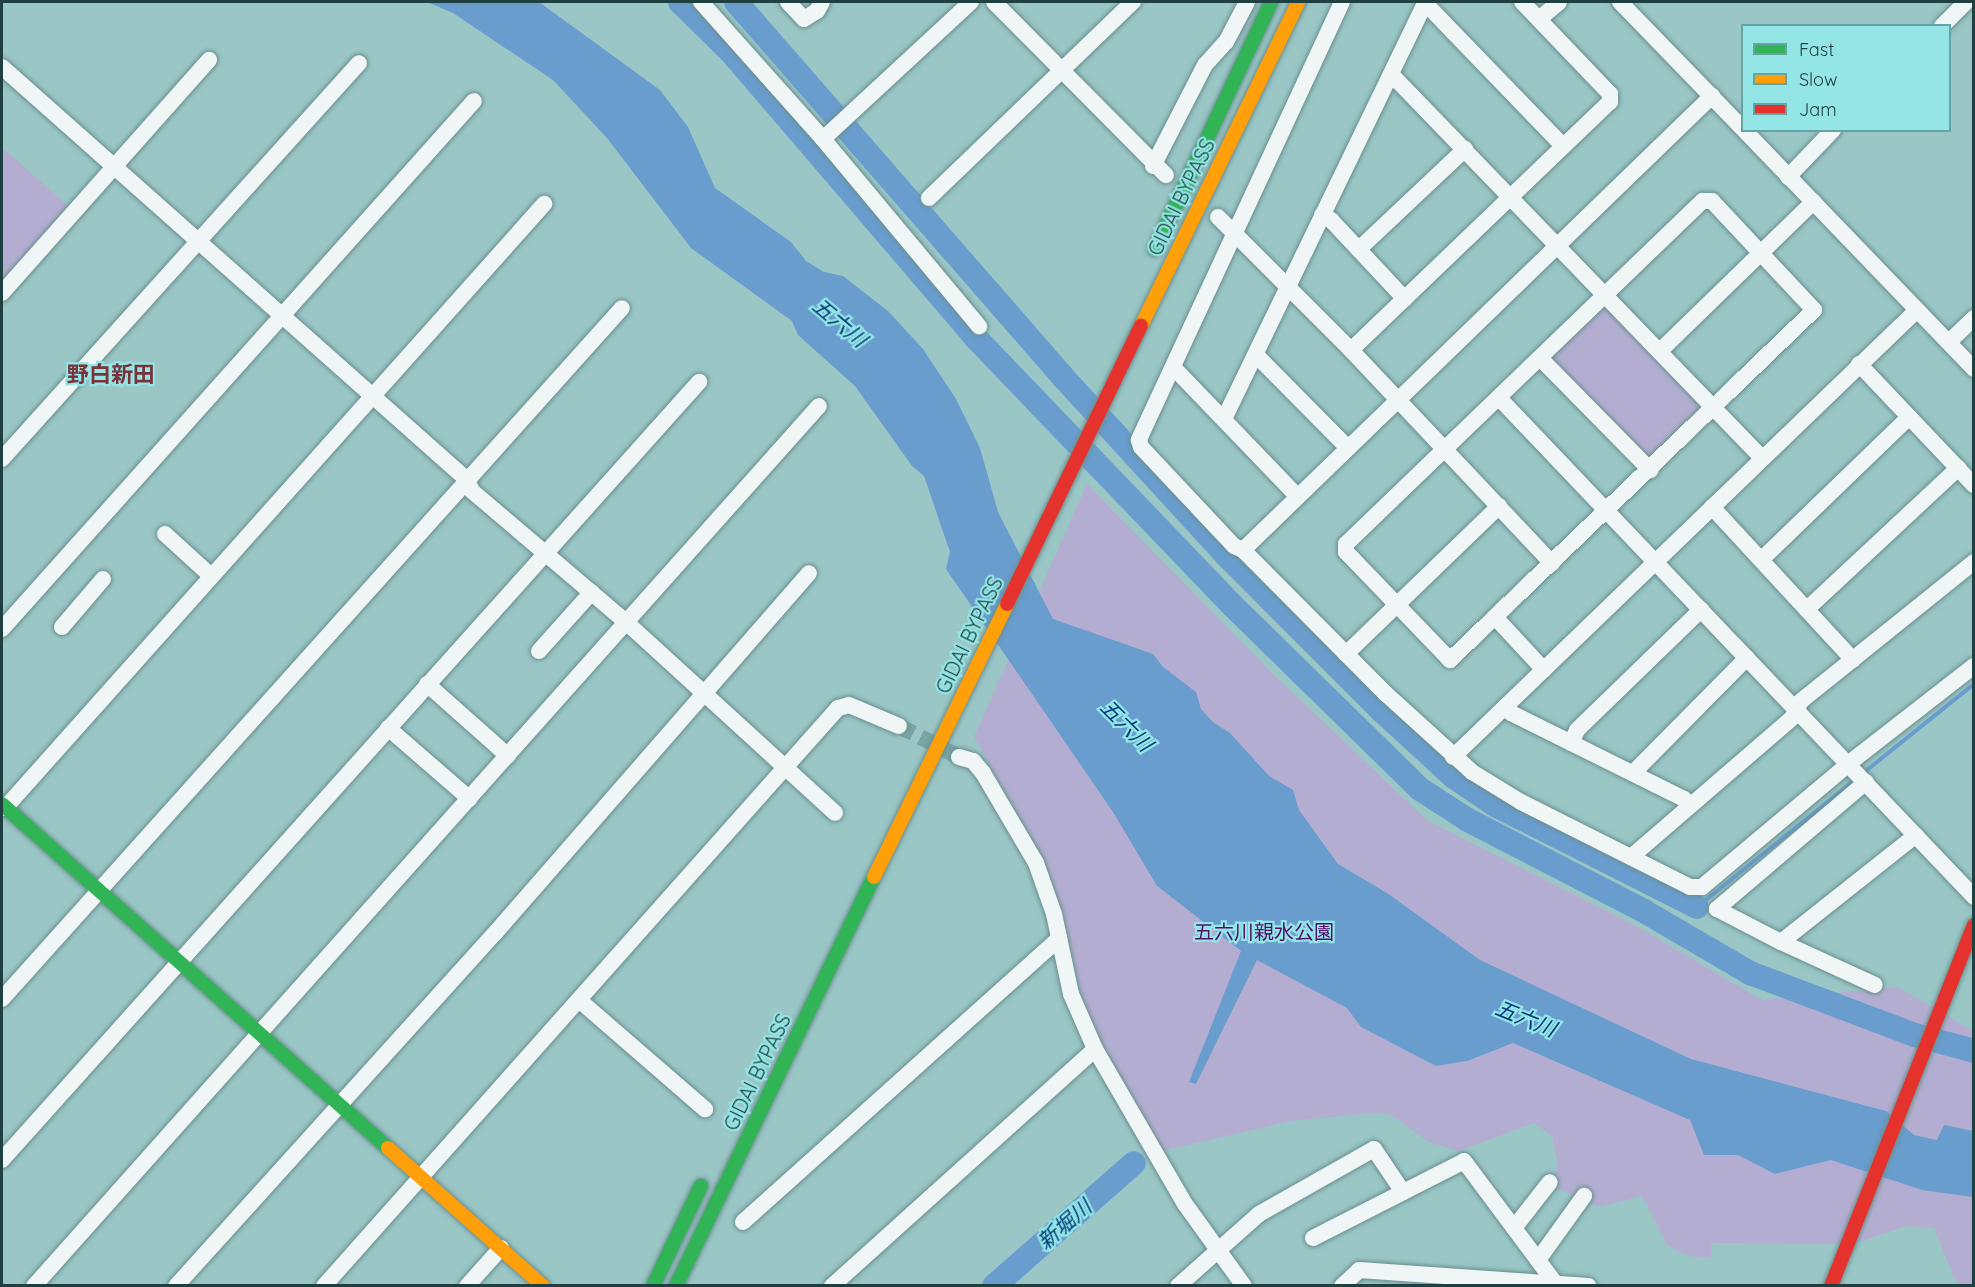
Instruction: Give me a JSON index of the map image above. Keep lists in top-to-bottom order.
{
  "streets": {
    "main road": ["GIDAI BYPASS"]
  },
  "districts": ["野白新田"],
  "water": ["五六川", "新堀川"],
  "parks": ["五六川親水公園"],
  "legend": ["Fast", "Slow", "Jam"]
}
